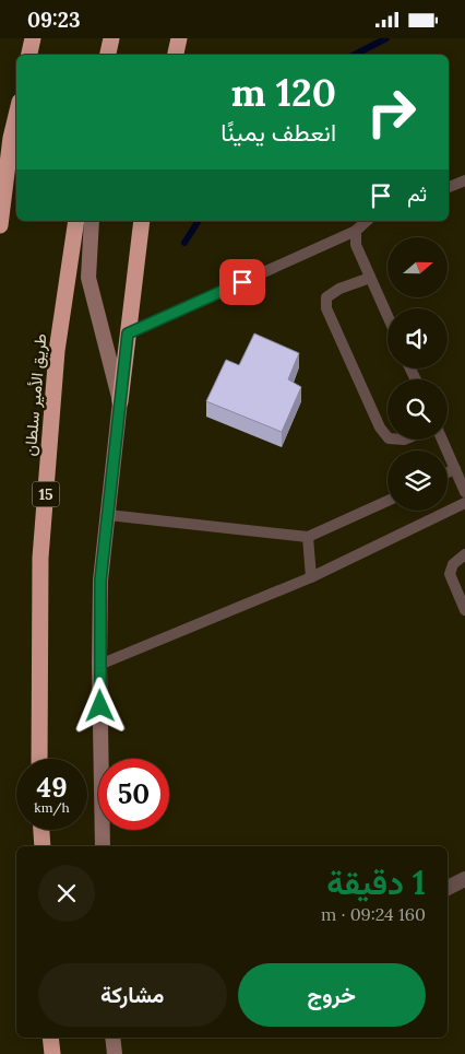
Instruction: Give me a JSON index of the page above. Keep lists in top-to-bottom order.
{
  "streets": {
    "highway": ["طريق الأمير سلطان", "15"]
  },
  "north": "right",
  "page": {
    "status": "09:23",
    "turn": ["120 m", "انعطف يمينًا"],
    "then": "ثم",
    "speed": "49 km/h",
    "limit": "50",
    "heading": ["1 دقيقة", "160 m · 09:24"],
    "buttons": ["خروج", "مشاركة"]
  }
}
